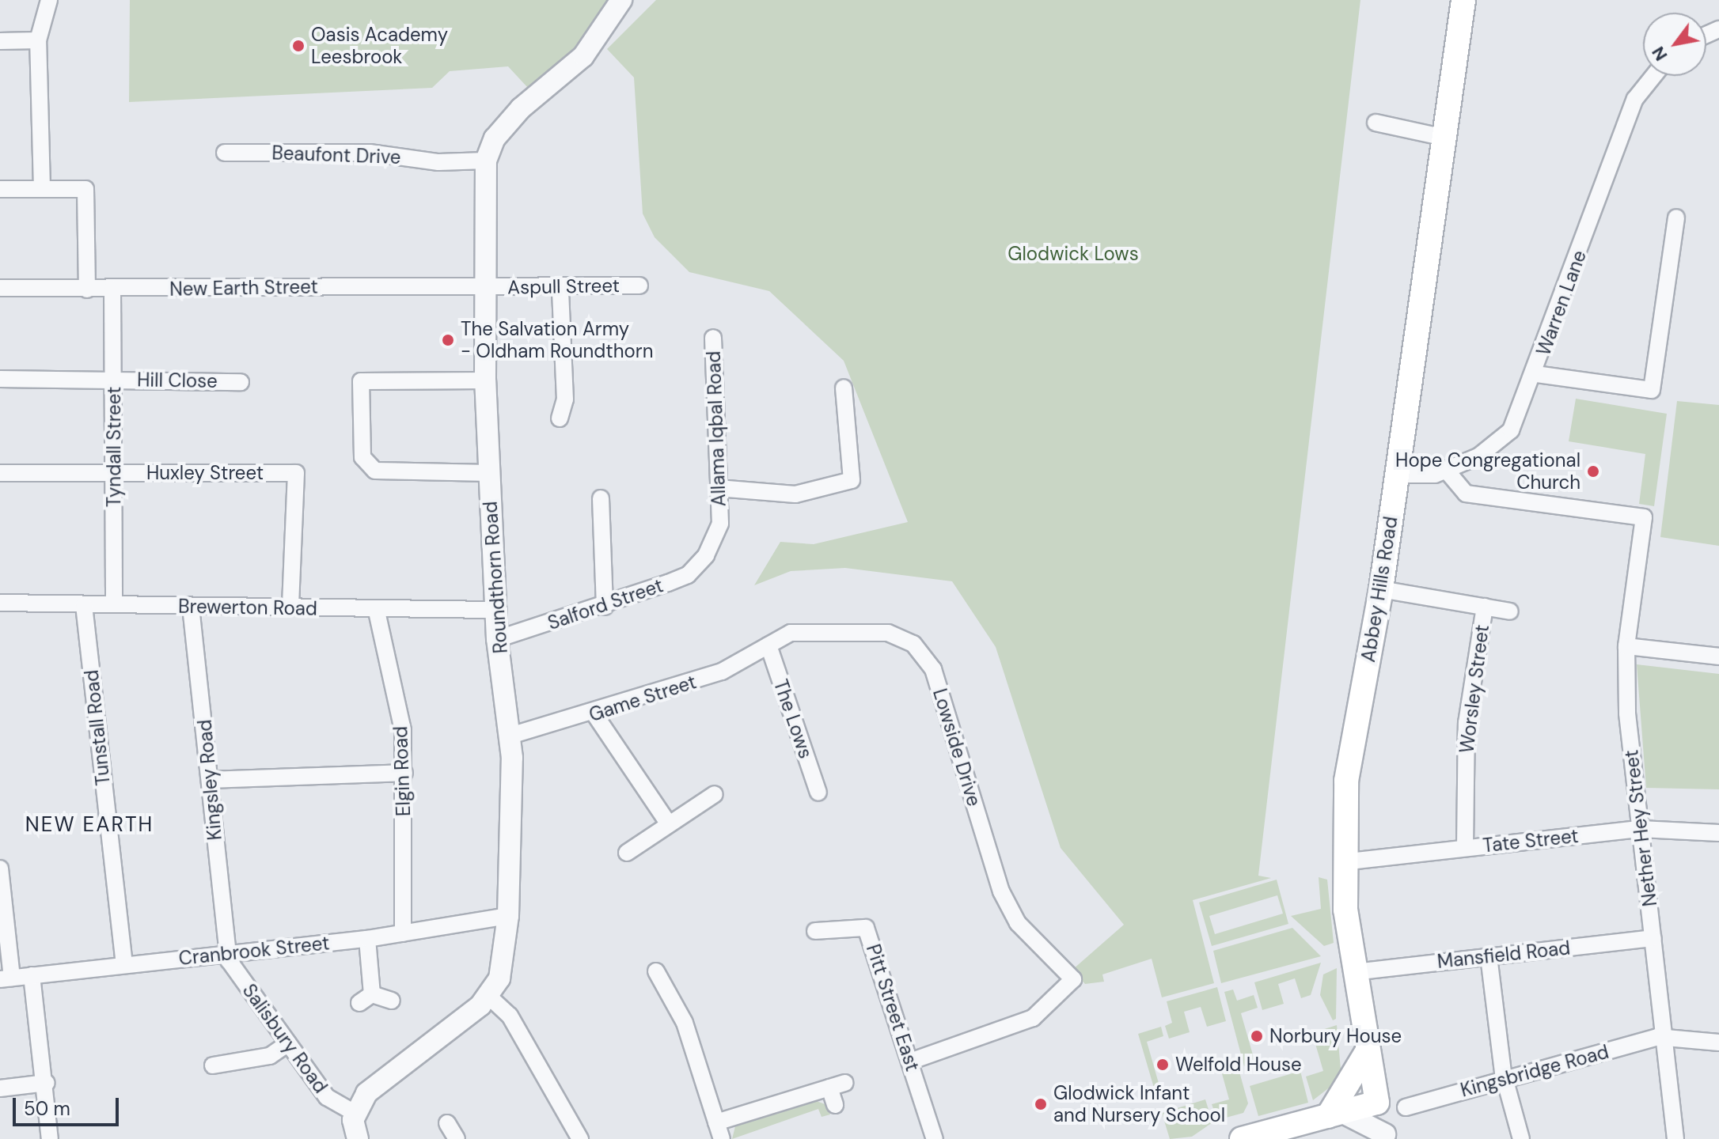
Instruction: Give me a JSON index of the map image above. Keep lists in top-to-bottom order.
{
  "streets": {
    "main road": ["Abbey Hills Road"],
    "street": [
      "Beaufont Drive",
      "Aspull Street",
      "New Earth Street",
      "Warren Lane",
      "Hill Close",
      "Allama Iqbal Road",
      "Tyndall Street",
      "Huxley Street",
      "Roundthorn Road",
      "Salford Street",
      "Brewerton Road",
      "Worsley Street",
      "Game Street",
      "The Lows",
      "Tunstall Road",
      "Lowside Drive",
      "Elgin Road",
      "Kingsley Road",
      "Nether Hey Street",
      "Tate Street",
      "Cranbrook Street",
      "Mansfield Road",
      "Pitt Street East",
      "Salisbury Road",
      "Kingsbridge Road"
    ]
  },
  "crossings": [
    ["Beaufont Drive", "Roundthorn Road"],
    ["Aspull Street", "New Earth Street"],
    ["Aspull Street", "Roundthorn Road"],
    ["New Earth Street", "Tyndall Street"],
    ["New Earth Street", "Roundthorn Road"],
    ["Warren Lane", "Abbey Hills Road"],
    ["Warren Lane", "Nether Hey Street"],
    ["Hill Close", "Tyndall Street"],
    ["Allama Iqbal Road", "Salford Street"],
    ["Tyndall Street", "Huxley Street"],
    ["Tyndall Street", "Brewerton Road"],
    ["Huxley Street", "Brewerton Road"],
    ["Roundthorn Road", "Salford Street"],
    ["Roundthorn Road", "Brewerton Road"],
    ["Roundthorn Road", "Game Street"],
    ["Roundthorn Road", "Cranbrook Street"],
    ["Roundthorn Road", "Salisbury Road"],
    ["Abbey Hills Road", "Tate Street"],
    ["Abbey Hills Road", "Mansfield Road"],
    ["Brewerton Road", "Tunstall Road"],
    ["Brewerton Road", "Elgin Road"],
    ["Brewerton Road", "Kingsley Road"],
    ["Worsley Street", "Tate Street"],
    ["Game Street", "The Lows"],
    ["Game Street", "Lowside Drive"],
    ["The Lows", "Lowside Drive"],
    ["Tunstall Road", "Cranbrook Street"],
    ["Lowside Drive", "Pitt Street East"],
    ["Elgin Road", "Cranbrook Street"],
    ["Kingsley Road", "Cranbrook Street"],
    ["Kingsley Road", "Salisbury Road"],
    ["Nether Hey Street", "Tate Street"],
    ["Nether Hey Street", "Mansfield Road"],
    ["Nether Hey Street", "Kingsbridge Road"],
    ["Cranbrook Street", "Salisbury Road"]
  ],
  "districts": ["NEW EARTH"],
  "parks": ["Glodwick Lows"],
  "places": [
    "Oasis Academy Leesbrook",
    "The Salvation Army - Oldham Roundthorn",
    "Hope Congregational Church",
    "Norbury House",
    "Welfold House",
    "Glodwick Infant and Nursery School"
  ],
  "scale_bar": "50 m",
  "north": "bottom left"
}
